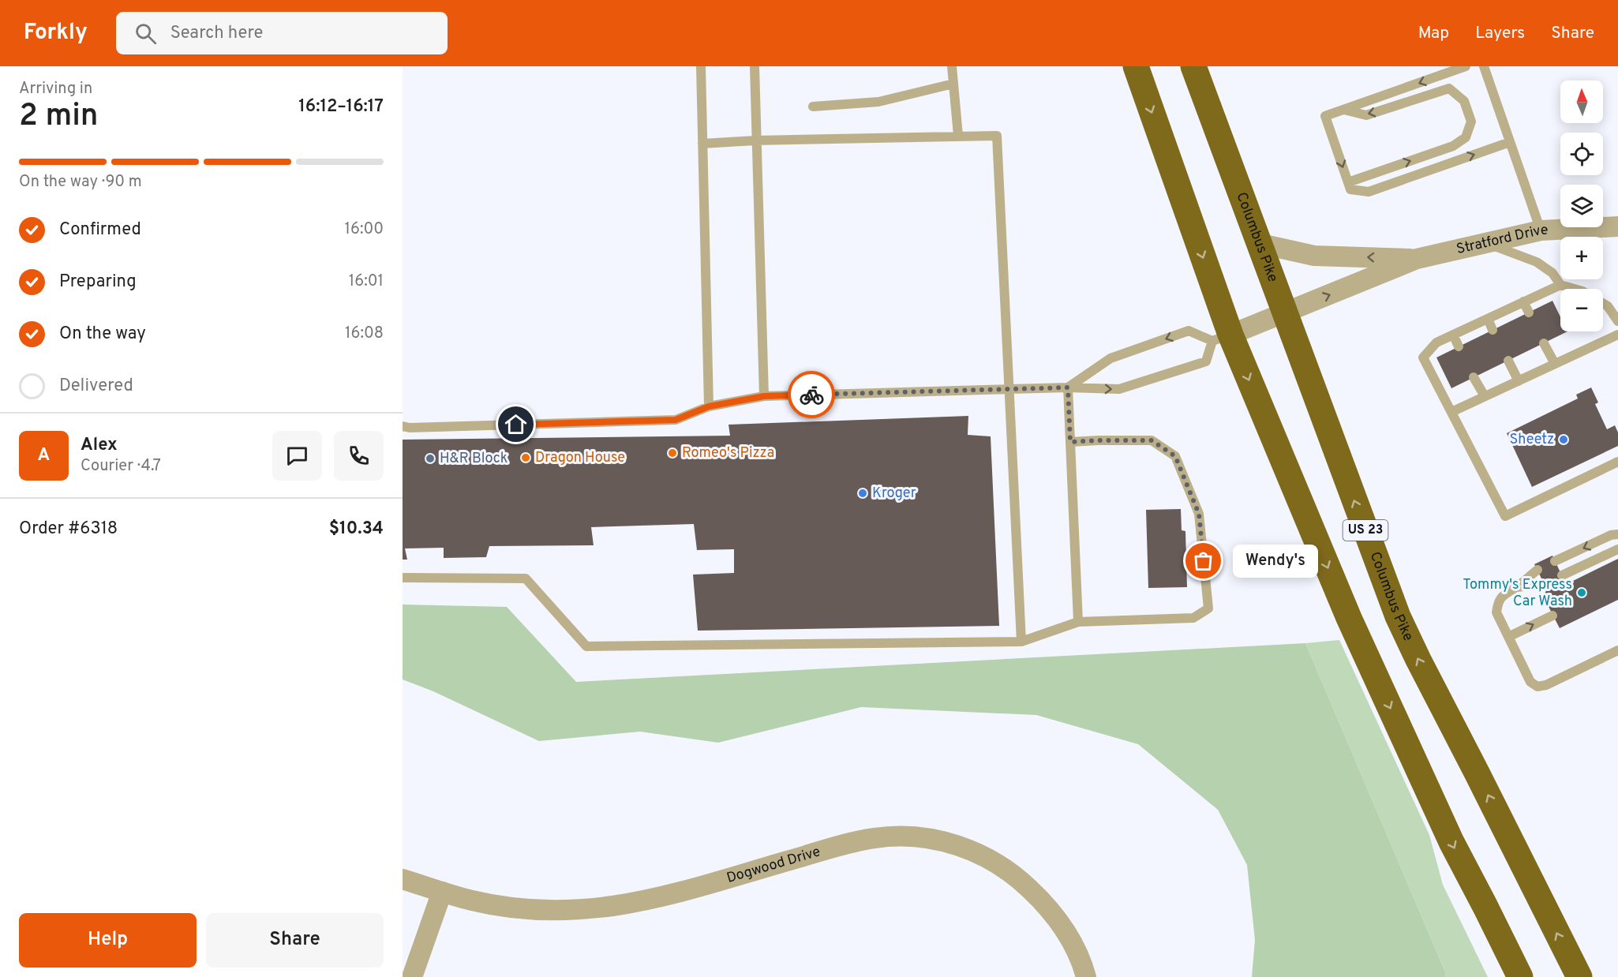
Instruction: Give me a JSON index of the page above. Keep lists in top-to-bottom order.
{
  "streets": {
    "highway": ["Columbus Pike", "US 23"],
    "street": ["Stratford Drive", "Dogwood Drive"]
  },
  "crossings": [
    ["Columbus Pike", "Stratford Drive"]
  ],
  "places": [
    "Sheetz",
    "Romeo's Pizza",
    "Dragon House",
    "H&R Block",
    "Kroger",
    "Wendy's",
    "Tommy's Express Car Wash"
  ],
  "north": "top",
  "page": {
    "header": "Forkly",
    "search": "Search here",
    "nav": ["Map", "Layers", "Share"],
    "heading": ["2 min", "Arriving in", "16:12–16:17"],
    "panel": [
      "Alex",
      "Courier · 4.7",
      "Order #6318",
      "$10.34"
    ],
    "map_buttons": ["+", "−"],
    "bar": "On the way · 90 m",
    "list": [
      ["Confirmed", "16:00"],
      ["Preparing", "16:01"],
      ["On the way", "16:08"],
      "Delivered"
    ],
    "round": "A",
    "bubble": "Wendy's",
    "buttons": ["Help", "Share"]
  }
}
